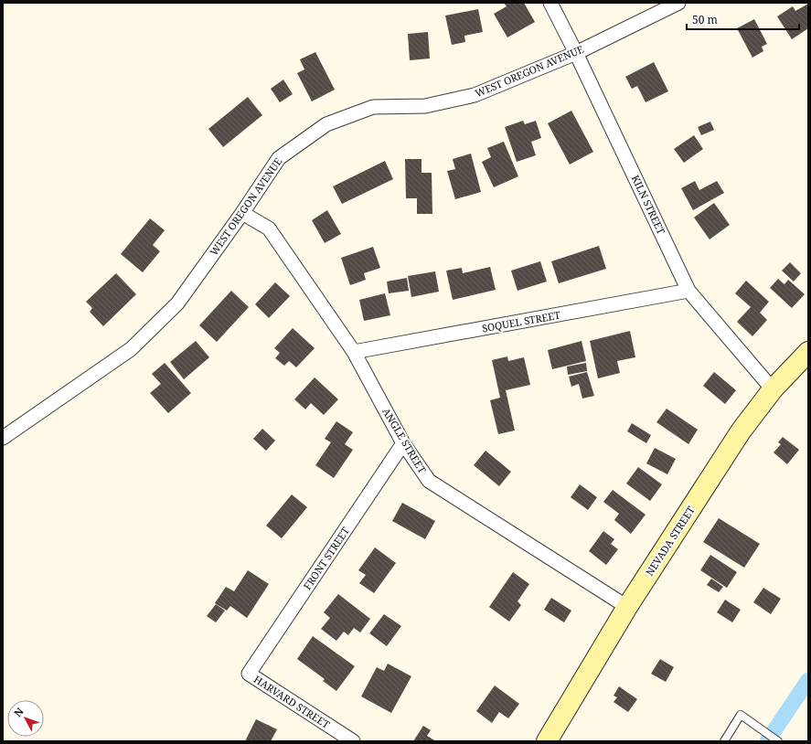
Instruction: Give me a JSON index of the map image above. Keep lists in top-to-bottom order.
{
  "streets": {
    "main road": ["NEVADA STREET"],
    "street": [
      "WEST OREGON AVENUE",
      "KILN STREET",
      "SOQUEL STREET",
      "ANGLE STREET",
      "FRONT STREET",
      "HARVARD STREET"
    ]
  },
  "crossings": [
    ["WEST OREGON AVENUE", "KILN STREET"],
    ["WEST OREGON AVENUE", "ANGLE STREET"],
    ["KILN STREET", "SOQUEL STREET"],
    ["KILN STREET", "NEVADA STREET"],
    ["SOQUEL STREET", "ANGLE STREET"],
    ["ANGLE STREET", "NEVADA STREET"],
    ["ANGLE STREET", "FRONT STREET"],
    ["FRONT STREET", "HARVARD STREET"]
  ],
  "scale_bar": "50 m",
  "north": "top left"
}
